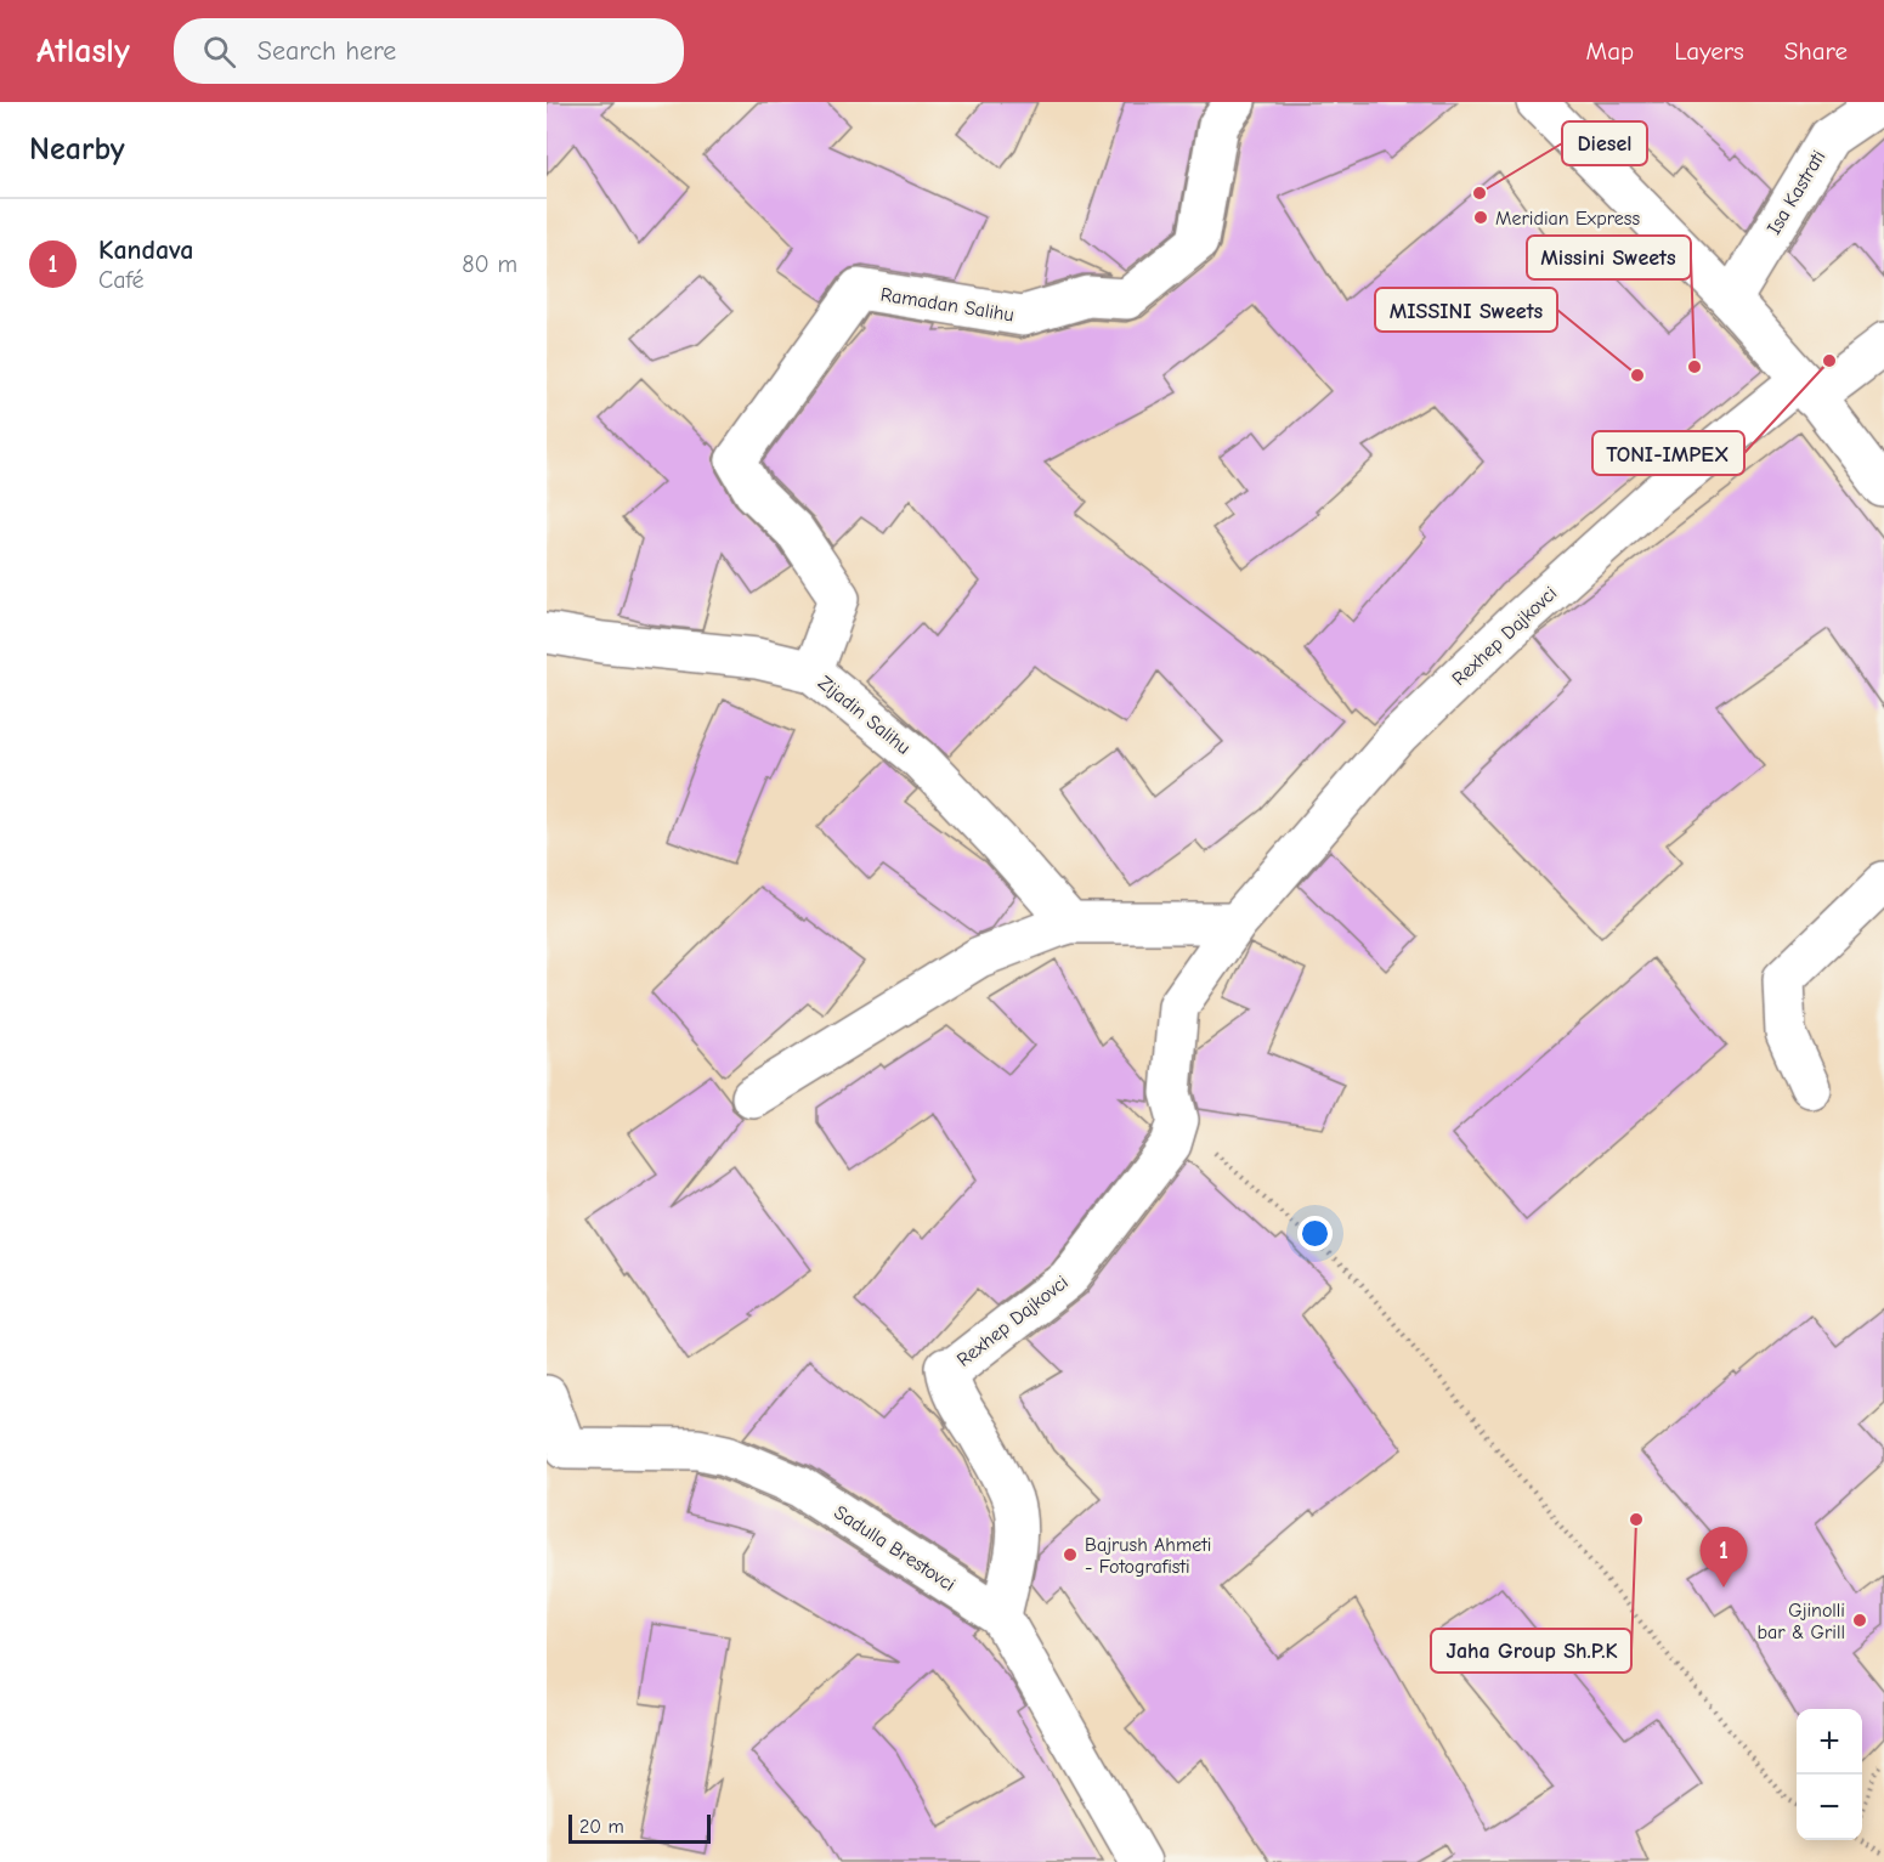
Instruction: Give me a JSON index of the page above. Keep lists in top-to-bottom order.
{
  "streets": {
    "street": [
      "Isa Kastrati",
      "Ramadan Salihu",
      "Rexhep Dajkovci",
      "Zijadin Salihu",
      "Sadulla Brestovci"
    ]
  },
  "crossings": [
    ["Ramadan Salihu", "Zijadin Salihu"],
    ["Rexhep Dajkovci", "Sadulla Brestovci"]
  ],
  "places": [
    "Diesel",
    "Meridian Express",
    "TONI-IMPEX",
    "Missini Sweets",
    "MISSINI Sweets",
    "Jaha Group Sh.P.K",
    "Bajrush Ahmeti - Fotografisti",
    "Gjinolli bar & Grill"
  ],
  "scale_bar": "20 m",
  "page": {
    "header": "Atlasly",
    "search": "Search here",
    "nav": ["Map", "Layers", "Share"],
    "heading": "Nearby",
    "list": [
      {
        "mark": "1",
        "name": "Kandava",
        "note": "Café",
        "value": "80 m"
      }
    ],
    "pins": "1",
    "map_buttons": ["+", "−"],
    "scale": "20 m"
  }
}
